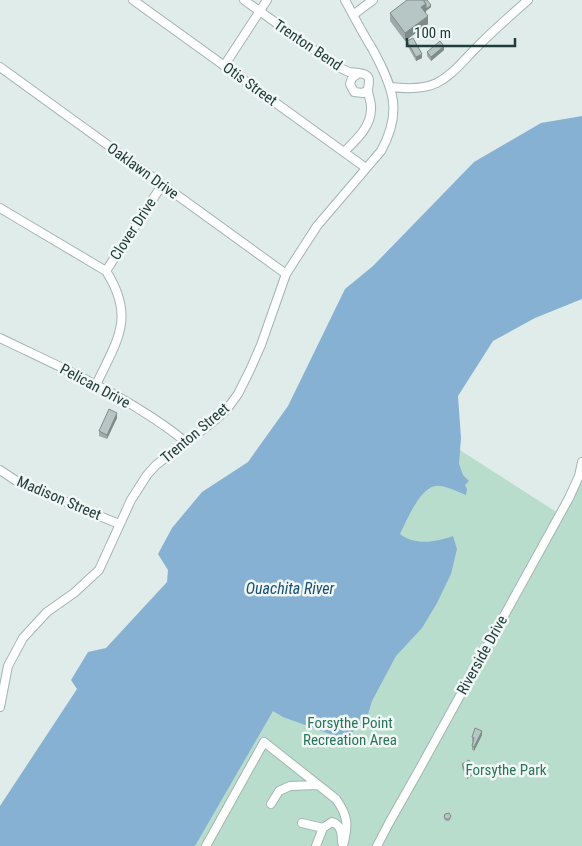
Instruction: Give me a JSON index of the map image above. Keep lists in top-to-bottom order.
{
  "streets": {
    "street": [
      "Trenton Bend",
      "Otis Street",
      "Oaklawn Drive",
      "Clover Drive",
      "Pelican Drive",
      "Trenton Street",
      "Madison Street",
      "Riverside Drive"
    ]
  },
  "crossings": [
    ["Trenton Bend", "Otis Street"],
    ["Otis Street", "Trenton Street"],
    ["Oaklawn Drive", "Clover Drive"],
    ["Oaklawn Drive", "Trenton Street"],
    ["Clover Drive", "Pelican Drive"],
    ["Pelican Drive", "Trenton Street"],
    ["Trenton Street", "Madison Street"]
  ],
  "water": ["Ouachita River"],
  "parks": ["Forsythe Point Recreation Area", "Forsythe Park"],
  "scale_bar": "100 m"
}
